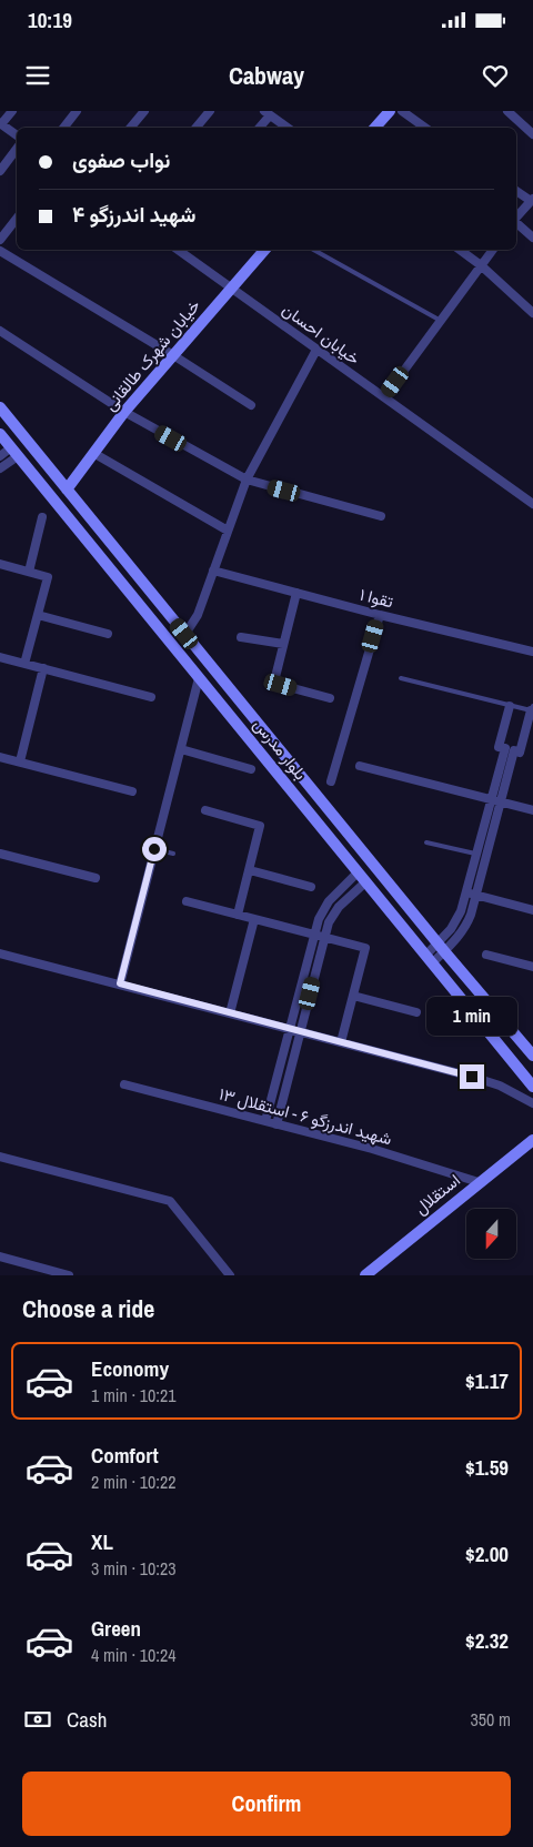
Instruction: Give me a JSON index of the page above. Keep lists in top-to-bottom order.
{
  "streets": {
    "main road": ["خیابان شهرک طالقانی", "بلوار مدرس", "استقلال"],
    "street": ["خیابان احسان", "تقوا ۱", "شهید اندرزگو ۶ - استقلال ۱۳"]
  },
  "crossings": [
    ["خیابان احسان", "خیابان شهرک طالقانی"],
    ["خیابان شهرک طالقانی", "بلوار مدرس"],
    ["شهید اندرزگو ۶ - استقلال ۱۳", "استقلال"]
  ],
  "north": "bottom",
  "page": {
    "status": "10:19",
    "header": "Cabway",
    "banner": ["نواب صفوی", "شهید اندرزگو ۴"],
    "bubble": "1 min",
    "heading": "Choose a ride",
    "list": [
      {
        "name": "Economy",
        "note": "1 min · 10:21",
        "value": "$1.17"
      },
      {
        "name": "Comfort",
        "note": "2 min · 10:22",
        "value": "$1.59"
      },
      {
        "name": "XL",
        "note": "3 min · 10:23",
        "value": "$2.00"
      },
      {
        "name": "Green",
        "note": "4 min · 10:24",
        "value": "$2.32"
      }
    ],
    "pay": ["Cash", "350 m"],
    "buttons": "Confirm"
  }
}
